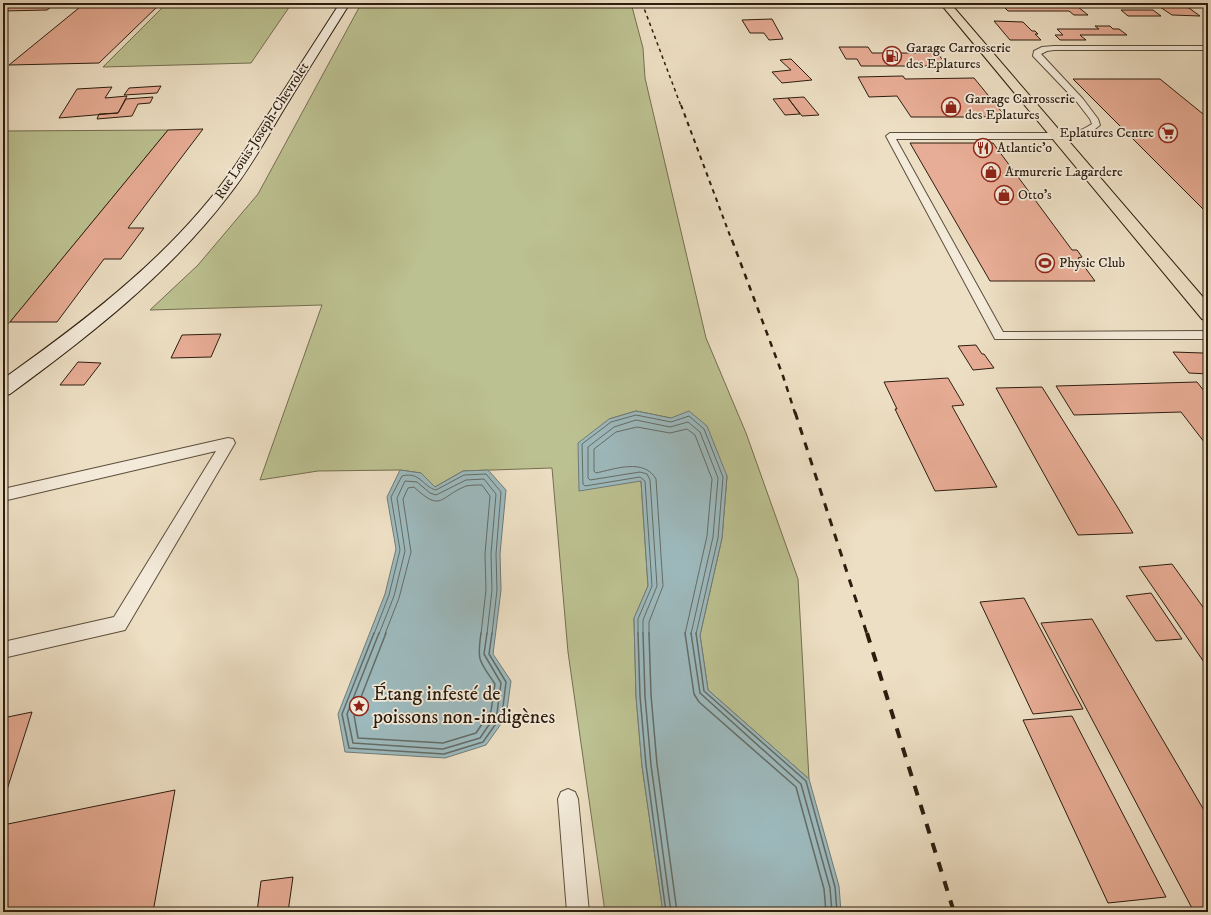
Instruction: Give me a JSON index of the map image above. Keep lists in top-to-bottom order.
{
  "streets": {
    "main road": ["Rue Louis-Joseph-Chevrolet"]
  },
  "places": {
    "fuel station": ["Garage Carrosserie des Eplatures"],
    "shop": ["Garrage Carrosserie des Eplatures", "Armurerie Lagardere", "Otto's"],
    "supermarket": ["Eplatures Centre"],
    "restaurant": ["Atlantic'o"],
    "sports": ["Physic Club"],
    "place": ["Étang infesté de poissons non-indigènes"]
  }
}
